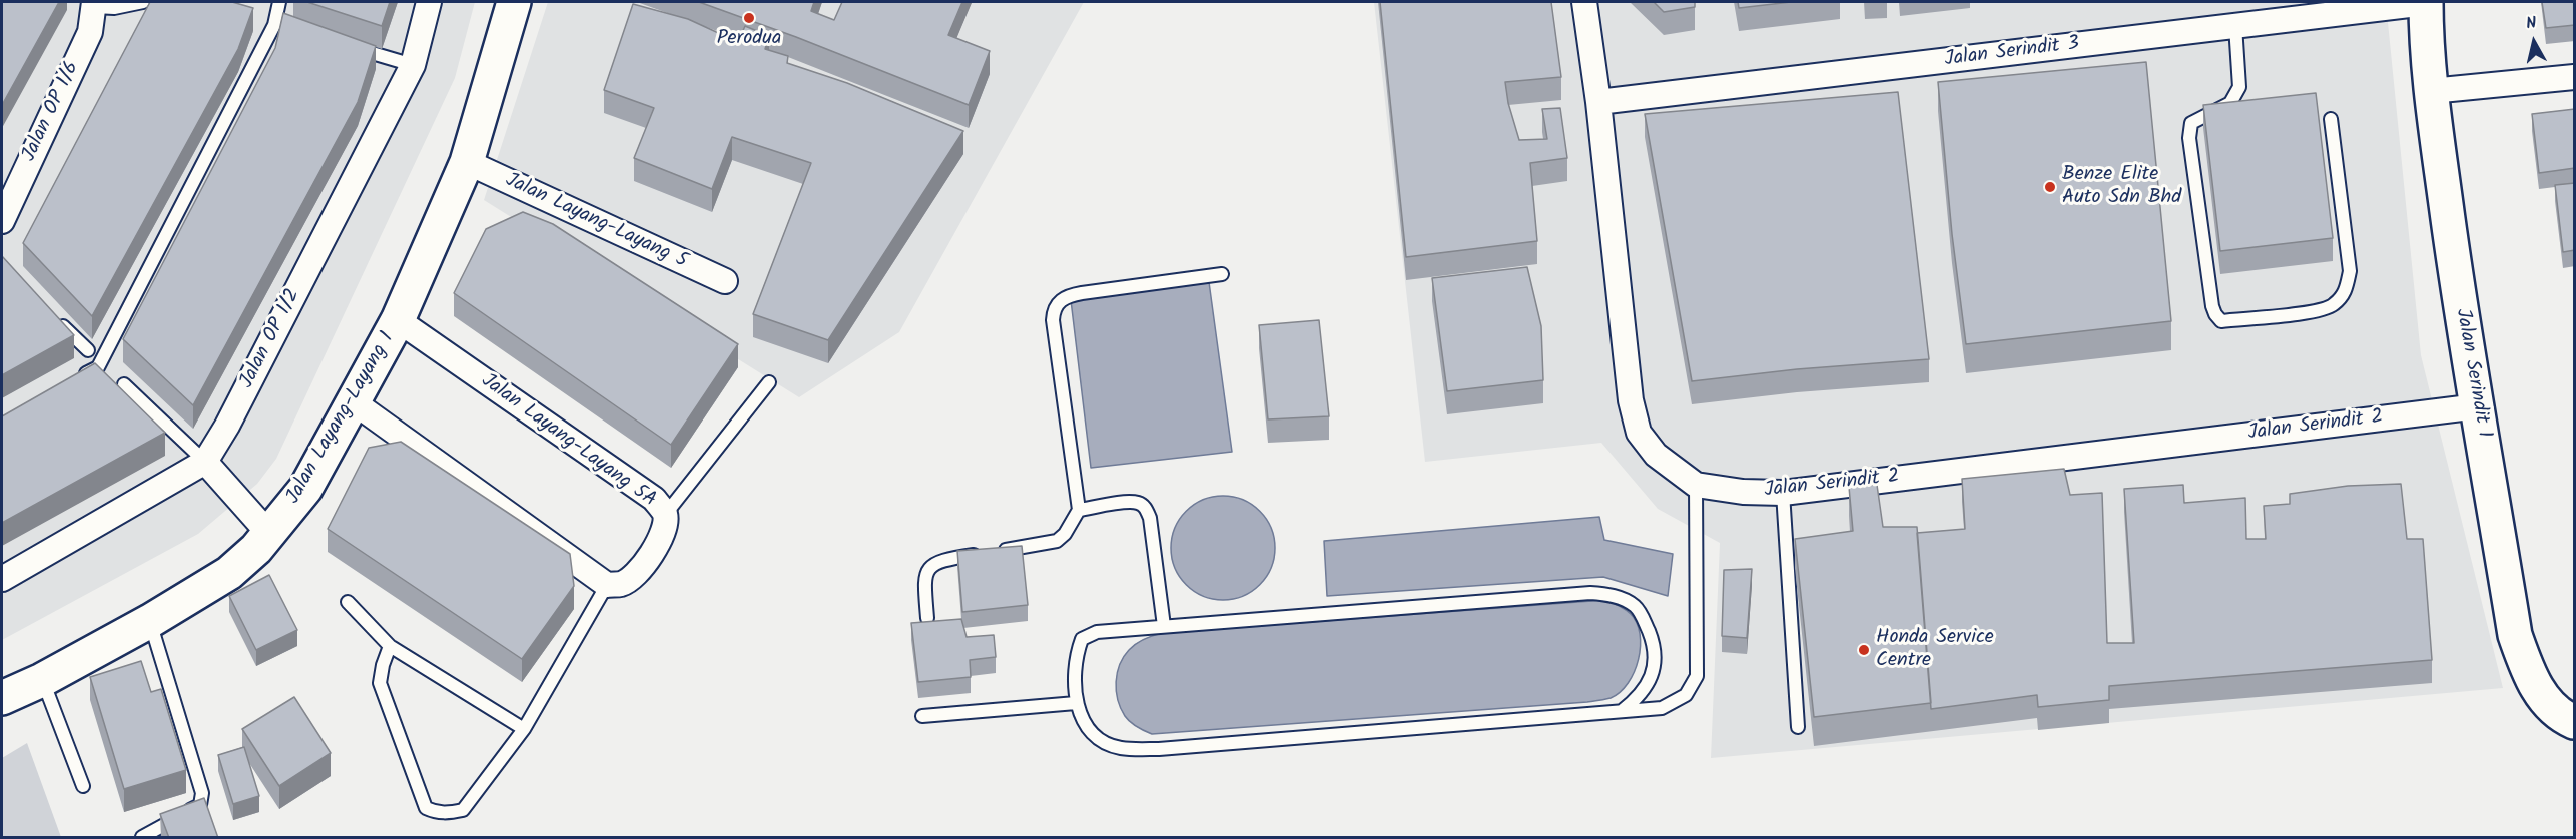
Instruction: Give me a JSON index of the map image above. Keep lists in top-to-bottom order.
{
  "streets": {
    "street": [
      "Jalan Serindit 3",
      "Jalan OP 1/6",
      "Jalan Layang-Layang 5",
      "Jalan OP 1/2",
      "Jalan Serindit 1",
      "Jalan Layang-Layang 1",
      "Jalan Serindit 2",
      "Jalan Layang-Layang 5A"
    ]
  },
  "crossings": [
    ["Jalan Serindit 3", "Jalan Serindit 1"],
    ["Jalan Serindit 3", "Jalan Serindit 2"],
    ["Jalan Layang-Layang 5", "Jalan Layang-Layang 1"],
    ["Jalan Serindit 1", "Jalan Serindit 2"],
    ["Jalan Layang-Layang 1", "Jalan Layang-Layang 5A"]
  ],
  "places": ["Perodua", "Benze Elite Auto Sdn Bhd", "Honda Service Centre"],
  "north": "top"
}
